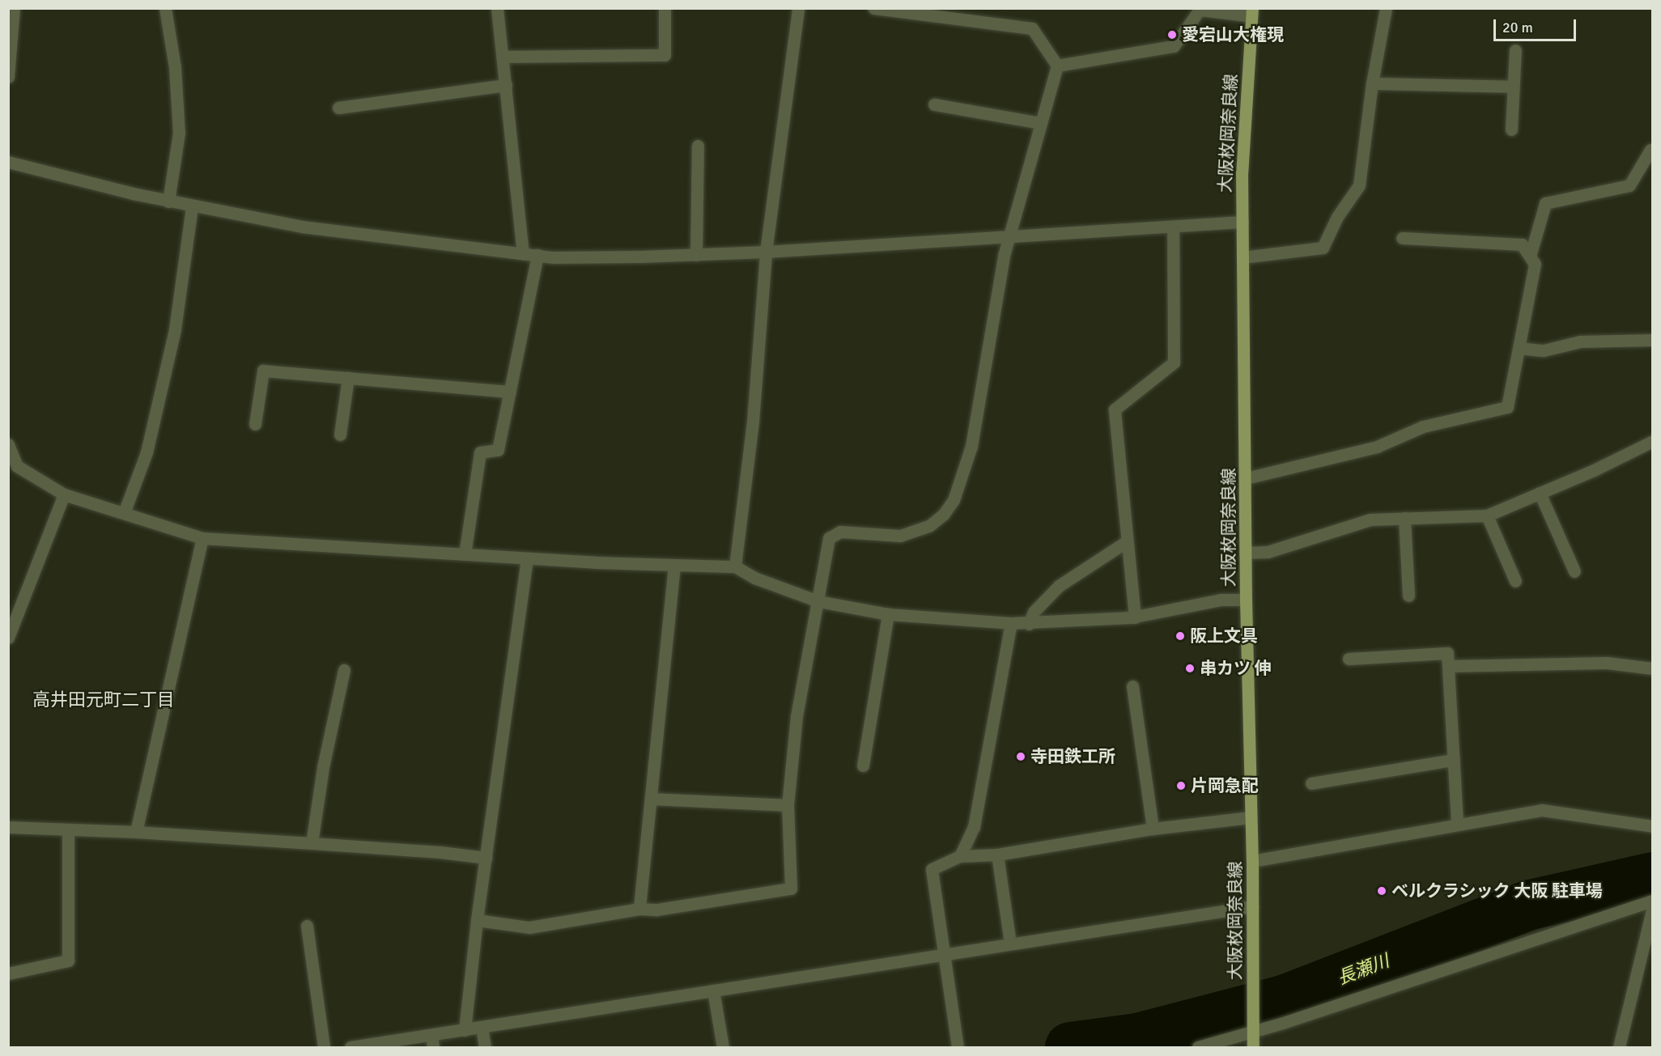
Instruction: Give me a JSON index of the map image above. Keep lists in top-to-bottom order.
{
  "streets": {
    "main road": ["大阪枚岡奈良線"]
  },
  "districts": ["高井田元町二丁目"],
  "water": ["長瀬川"],
  "places": [
    "愛宕山大権現",
    "阪上文具",
    "串カツ 伸",
    "寺田鉄工所",
    "片岡急配",
    "ベルクラシック 大阪 駐車場"
  ],
  "scale_bar": "20 m"
}
